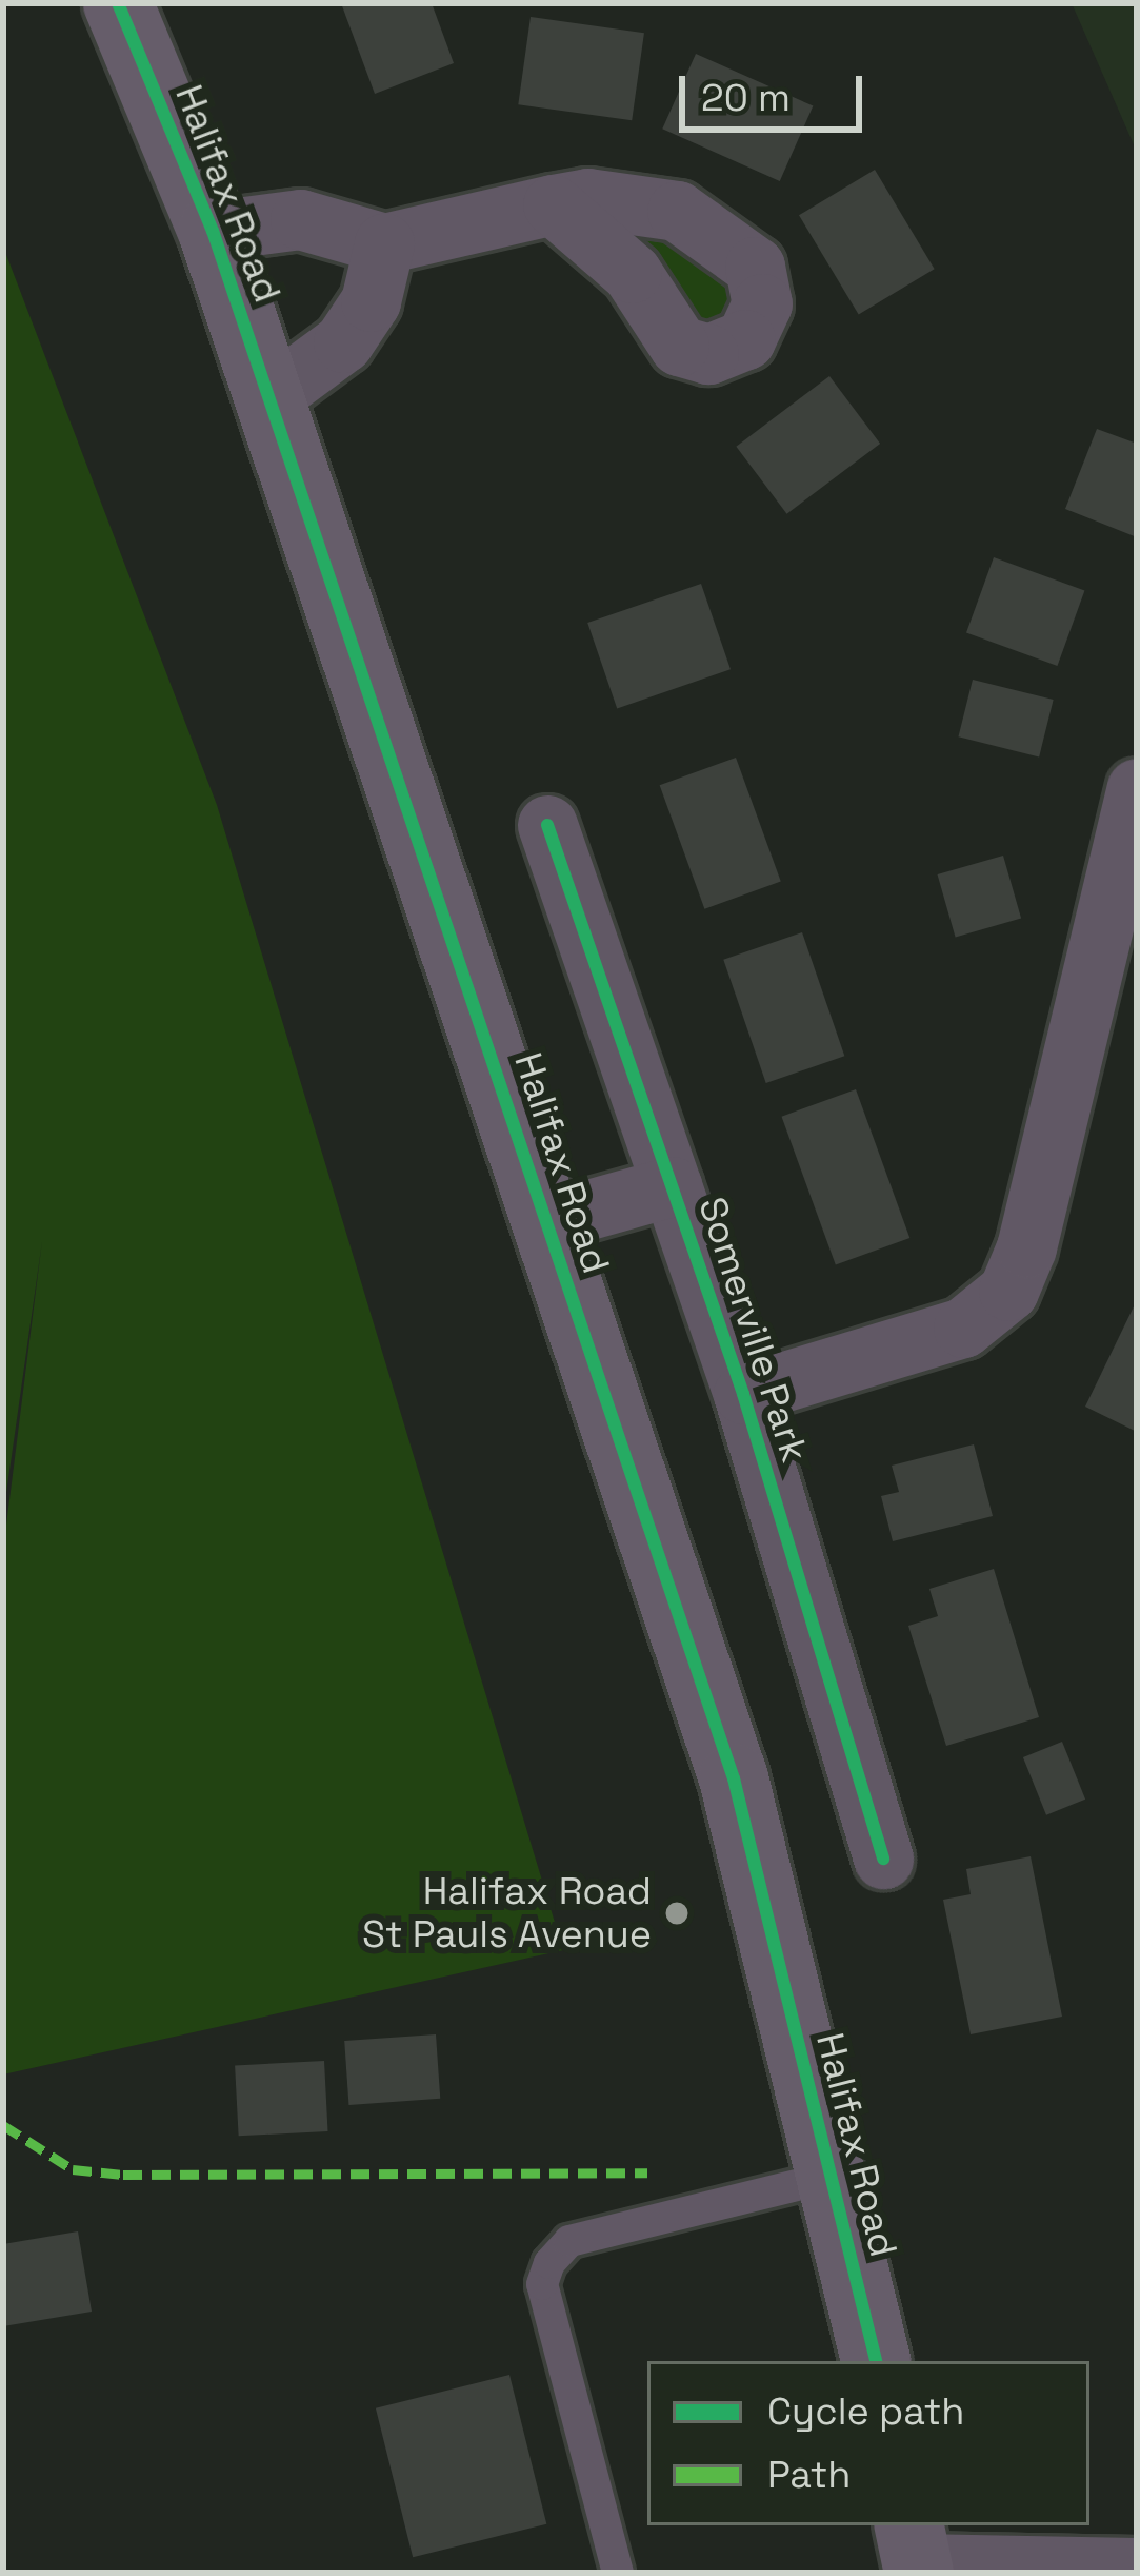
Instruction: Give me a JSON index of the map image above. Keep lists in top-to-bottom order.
{
  "streets": {
    "highway": ["Halifax Road"],
    "street": ["Somerville Park"]
  },
  "crossings": [
    ["Halifax Road", "Somerville Park"]
  ],
  "places": ["Halifax Road St Pauls Avenue"],
  "legend": ["Cycle path", "Path"],
  "scale_bar": "20 m"
}
